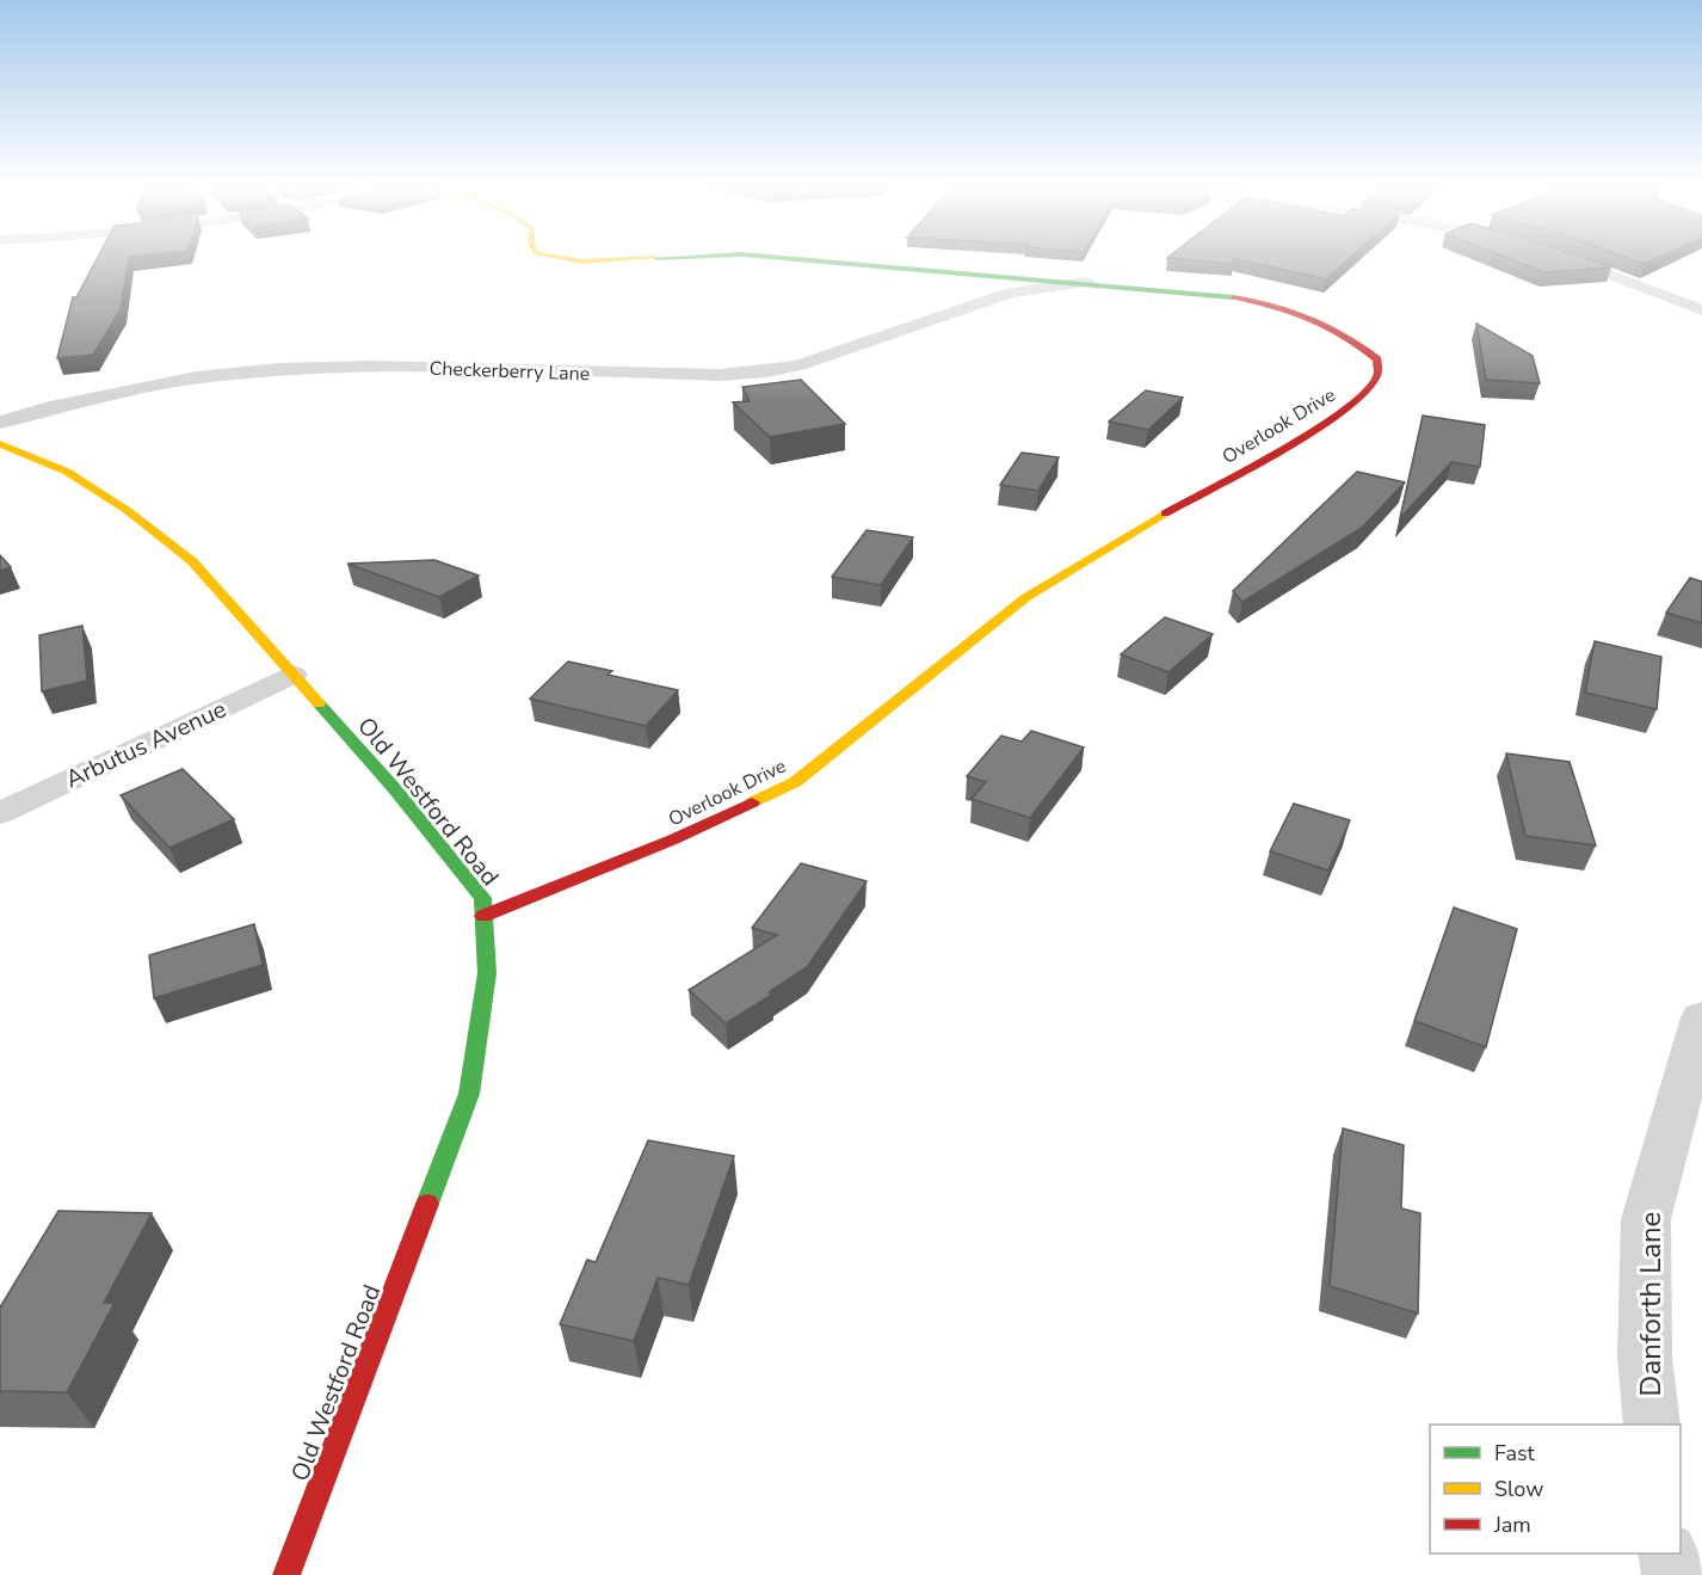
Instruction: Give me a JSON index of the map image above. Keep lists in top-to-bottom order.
{
  "streets": {
    "street": [
      "Checkerberry Lane",
      "Overlook Drive",
      "Arbutus Avenue",
      "Old Westford Road",
      "Danforth Lane"
    ]
  },
  "crossings": [
    ["Checkerberry Lane", "Overlook Drive"],
    ["Overlook Drive", "Old Westford Road"],
    ["Arbutus Avenue", "Old Westford Road"]
  ],
  "legend": ["Fast", "Slow", "Jam"]
}
